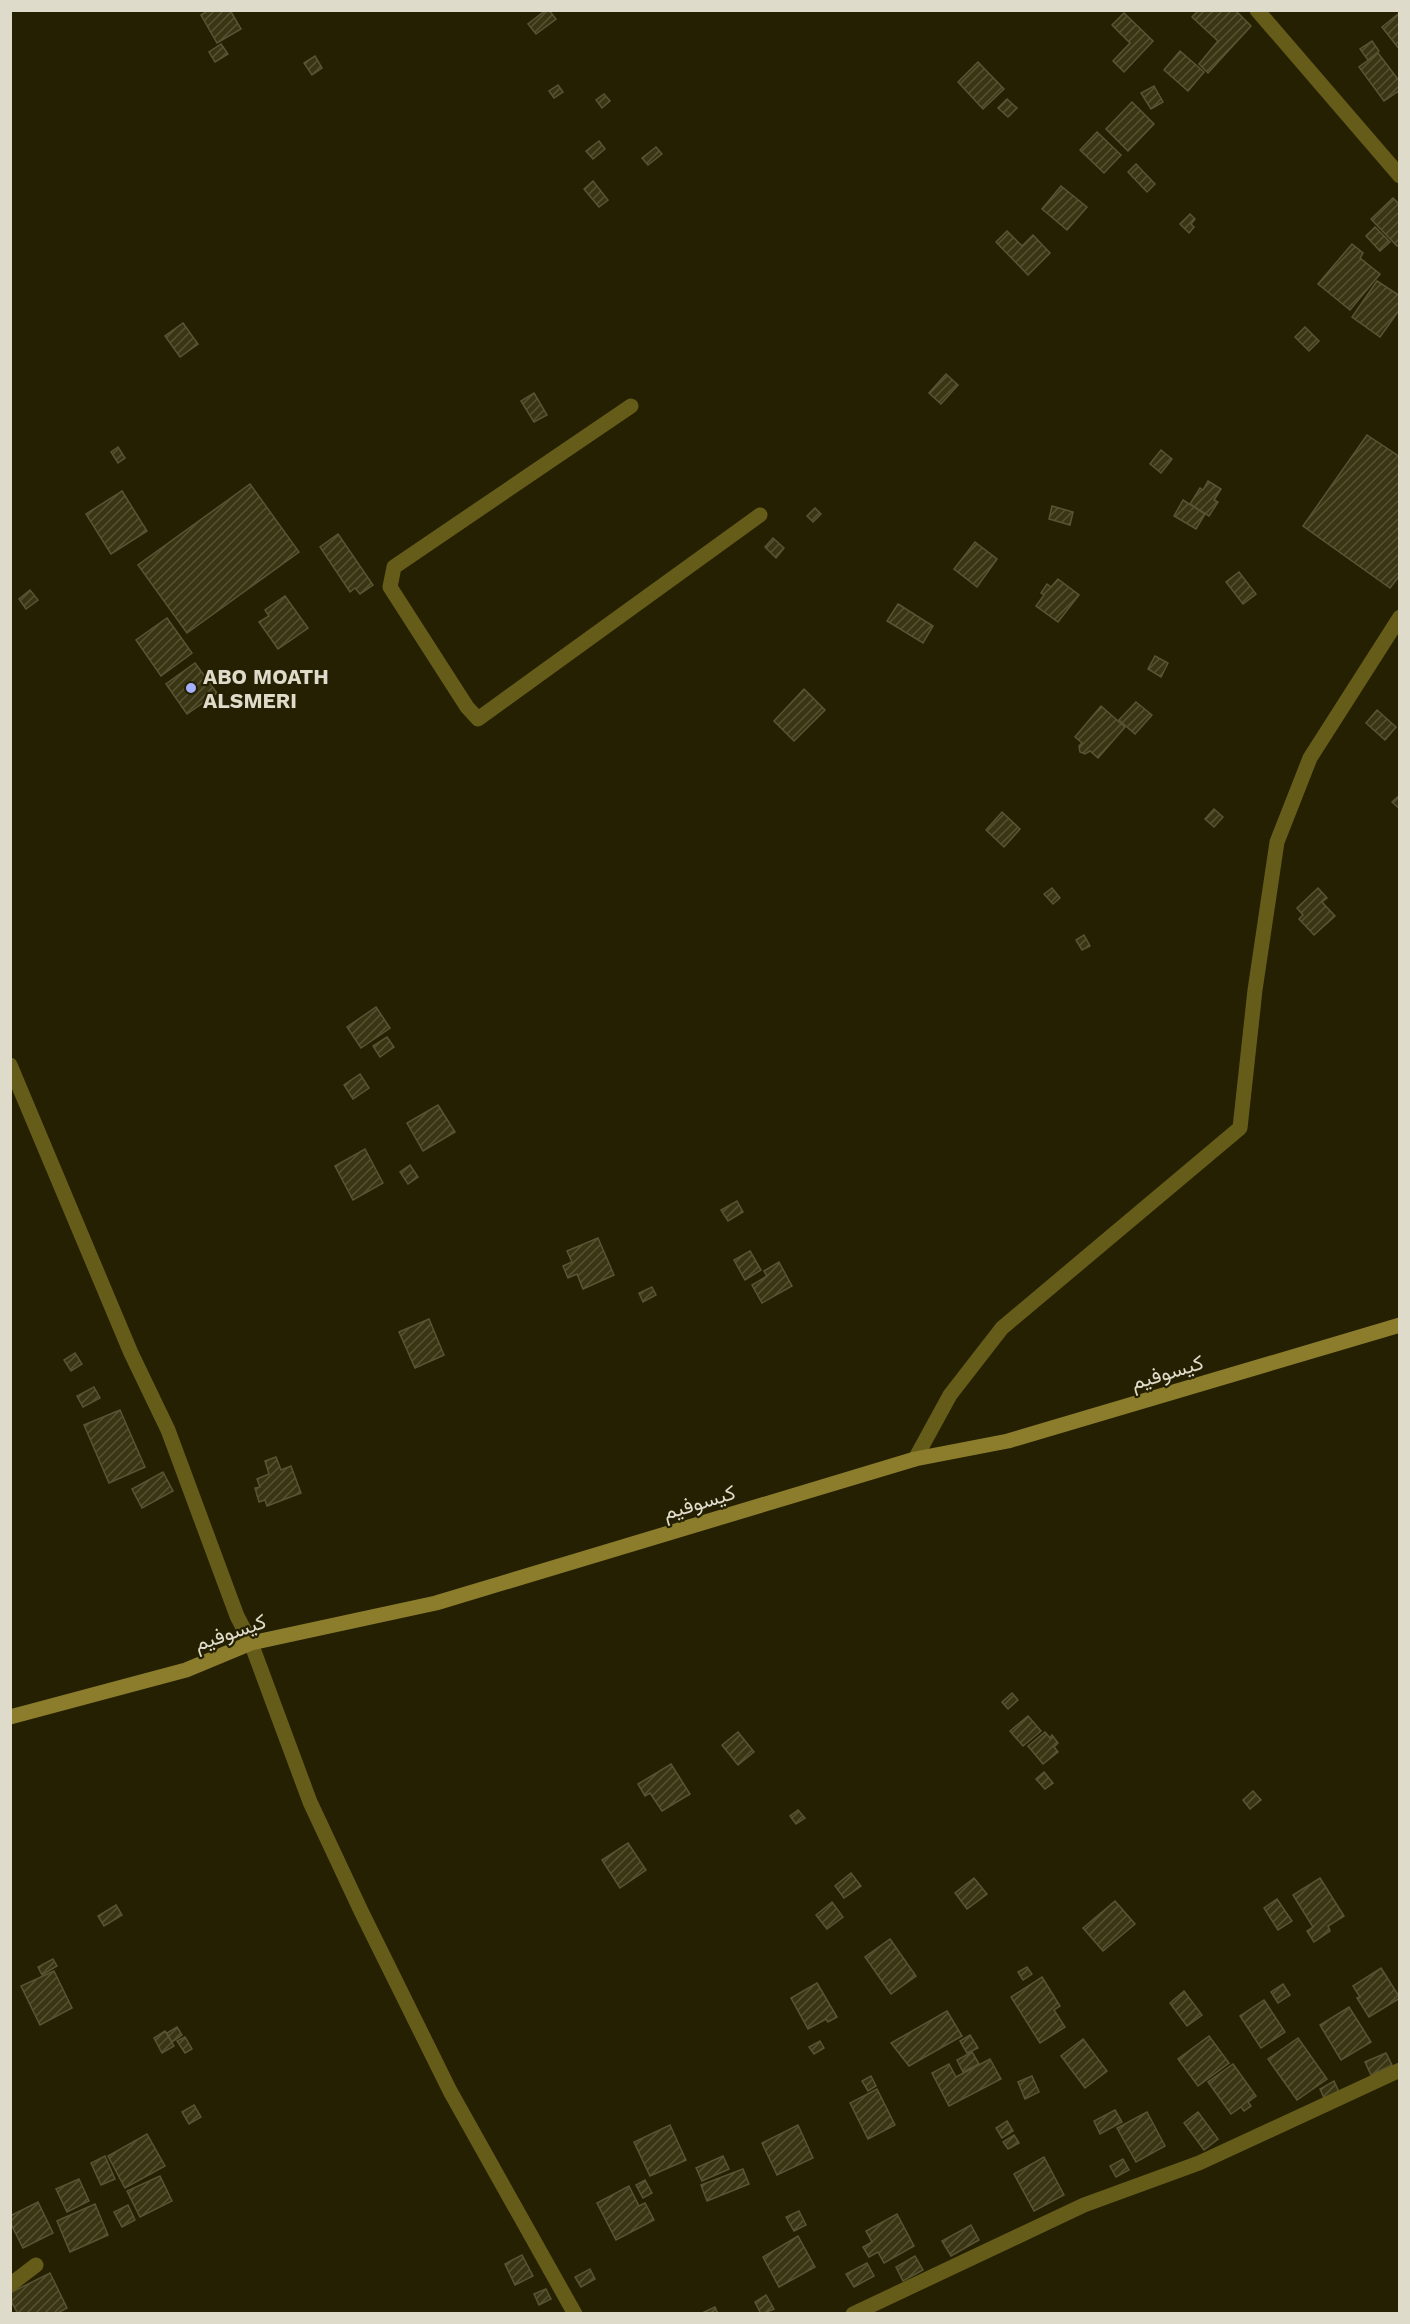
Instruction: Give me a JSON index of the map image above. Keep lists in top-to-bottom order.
{
  "streets": {
    "street": ["كيسوفيم"]
  },
  "places": ["ABO MOATH ALSMERI"]
}
